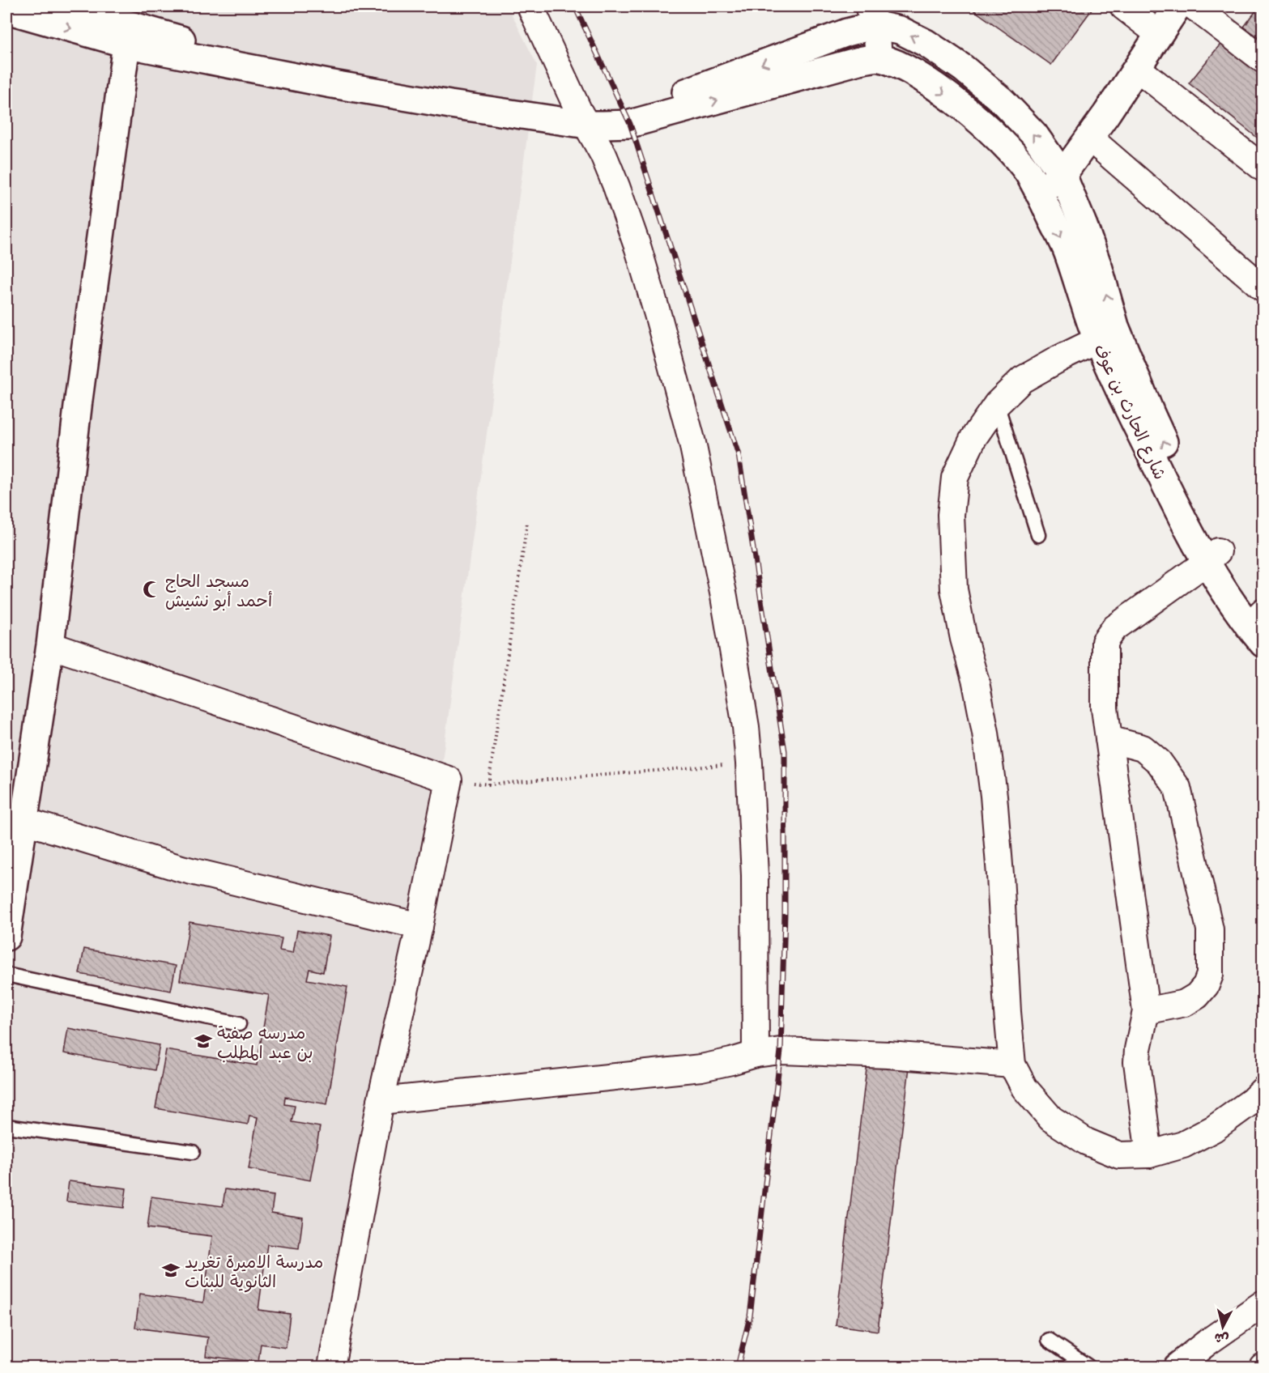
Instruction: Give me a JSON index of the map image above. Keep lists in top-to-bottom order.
{
  "streets": {
    "street": ["شارع الحارث بن عوف"]
  },
  "places": {
    "mosque": ["مسجد الحاج أحمد أبو نشيش"],
    "school or university": ["مدرسه صفية بن عبد المطلب", "مدرسة الاميرة تغريد الثانوية للبنات"]
  },
  "north": "bottom"
}
